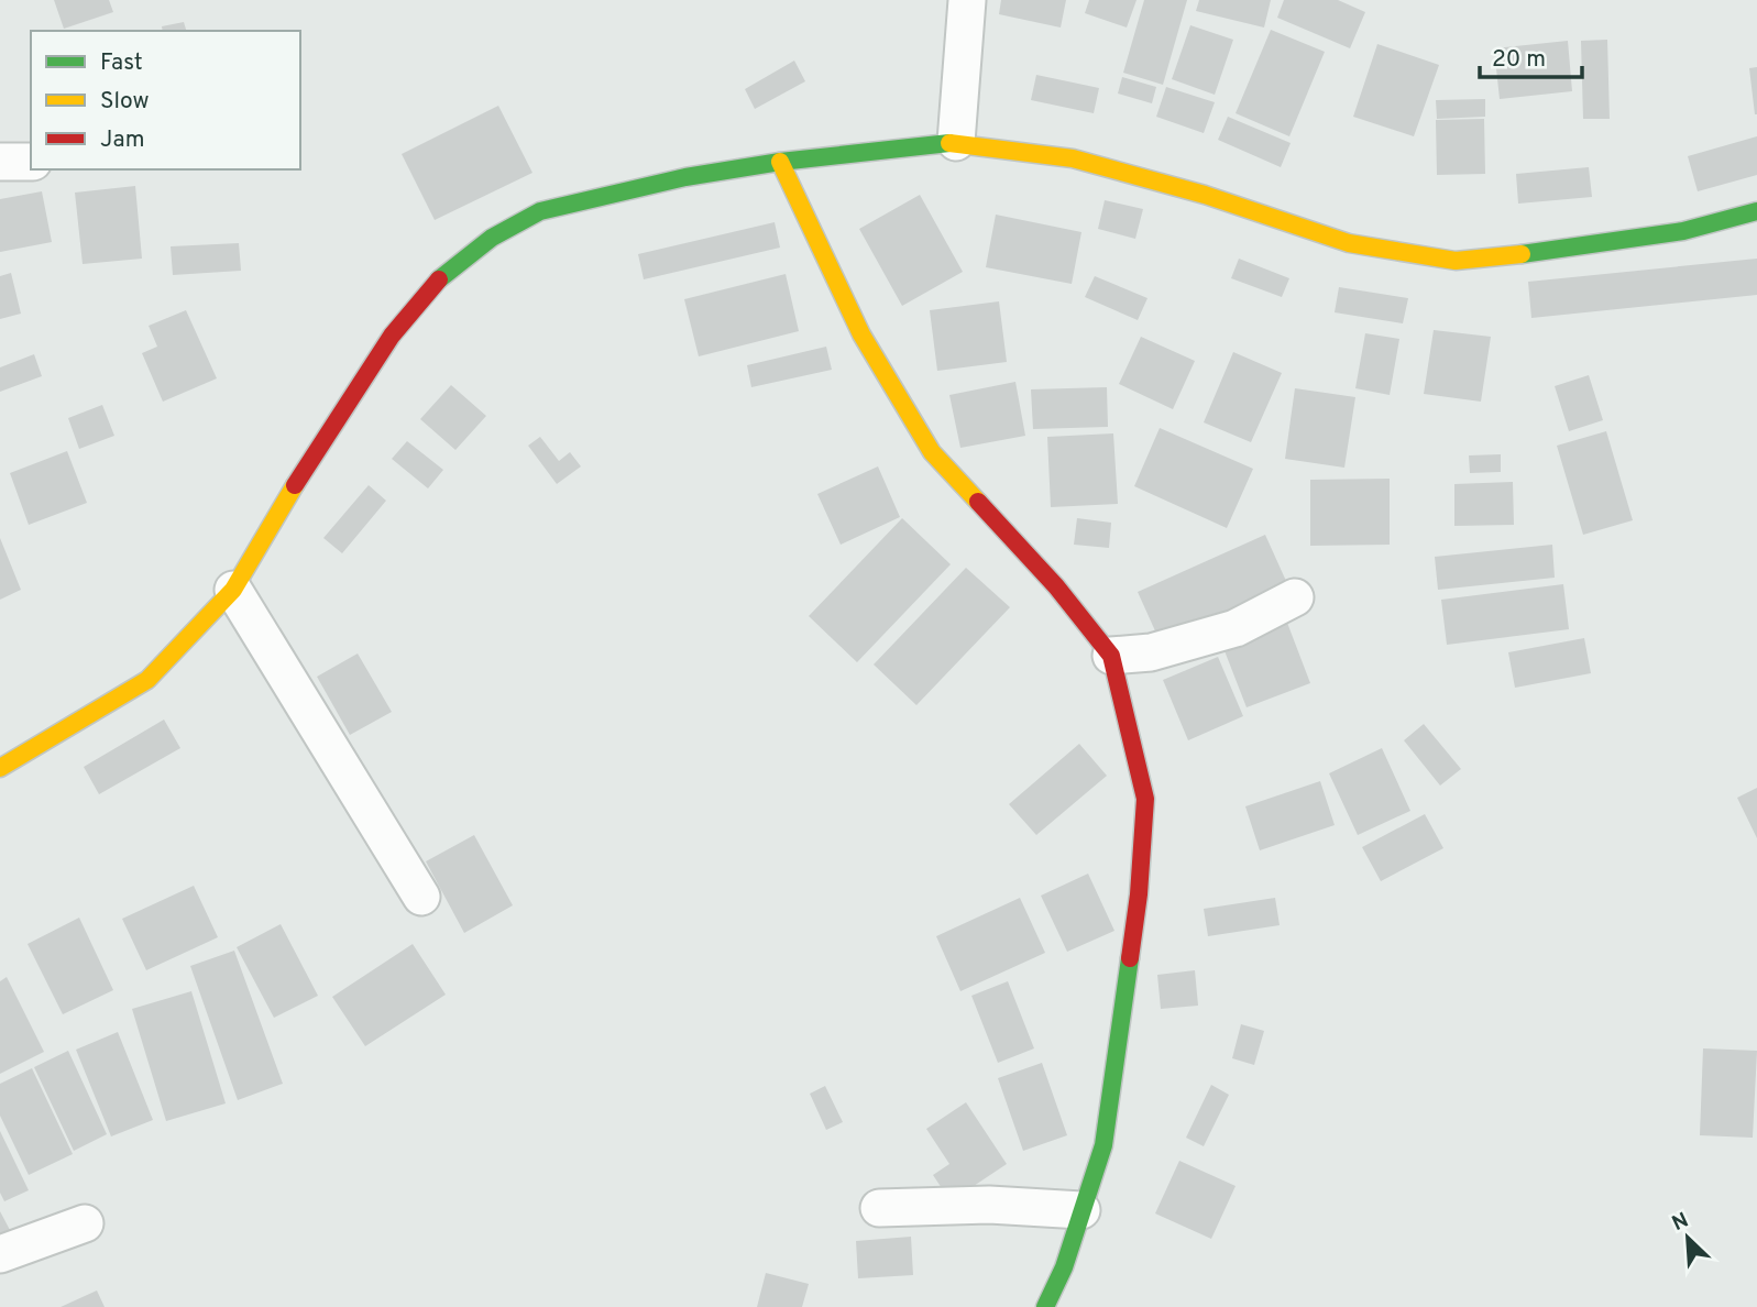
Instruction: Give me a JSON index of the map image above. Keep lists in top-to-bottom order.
{
  "legend": ["Fast", "Slow", "Jam"],
  "scale_bar": "20 m",
  "north": "top left"
}
